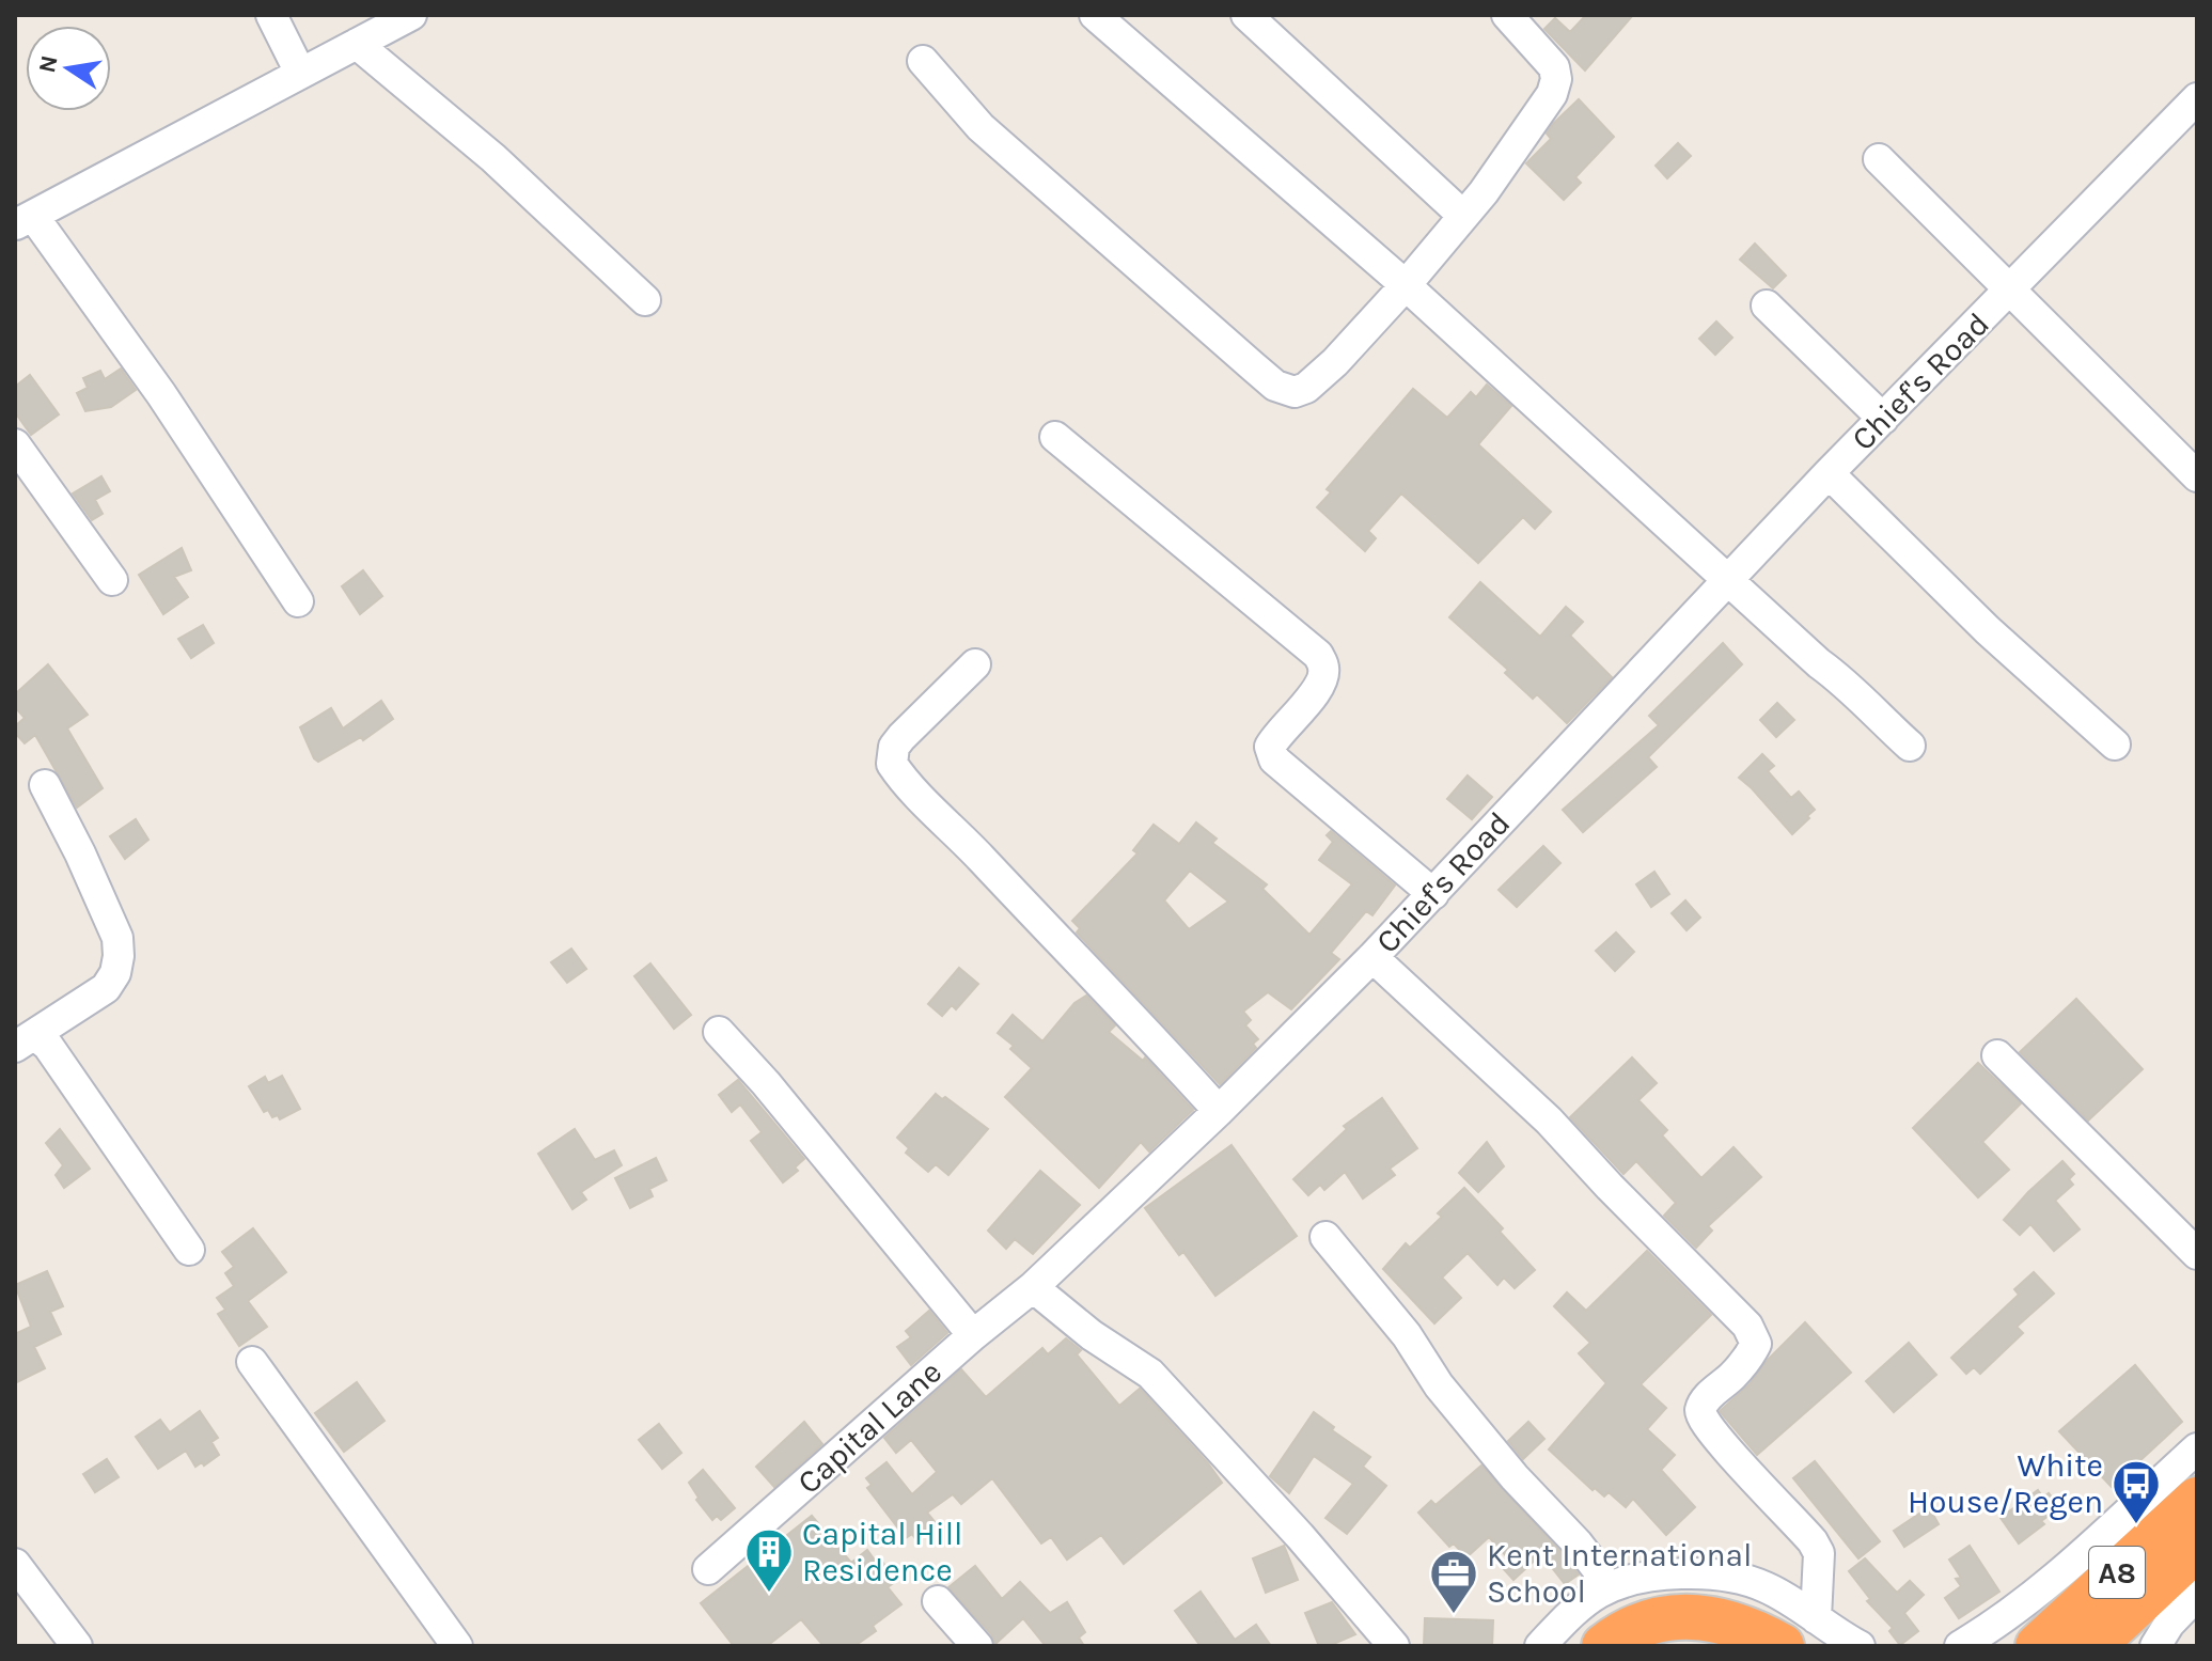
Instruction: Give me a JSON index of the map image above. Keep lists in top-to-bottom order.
{
  "streets": {
    "highway": ["A8"],
    "street": ["Chief's Road", "Capital Lane"]
  },
  "crossings": [
    ["Chief's Road", "Capital Lane"]
  ],
  "places": {
    "bus stop": ["White House/Regen"],
    "building": ["Capital Hill Residence"],
    "office": ["Kent International School"]
  },
  "north": "left"
}
